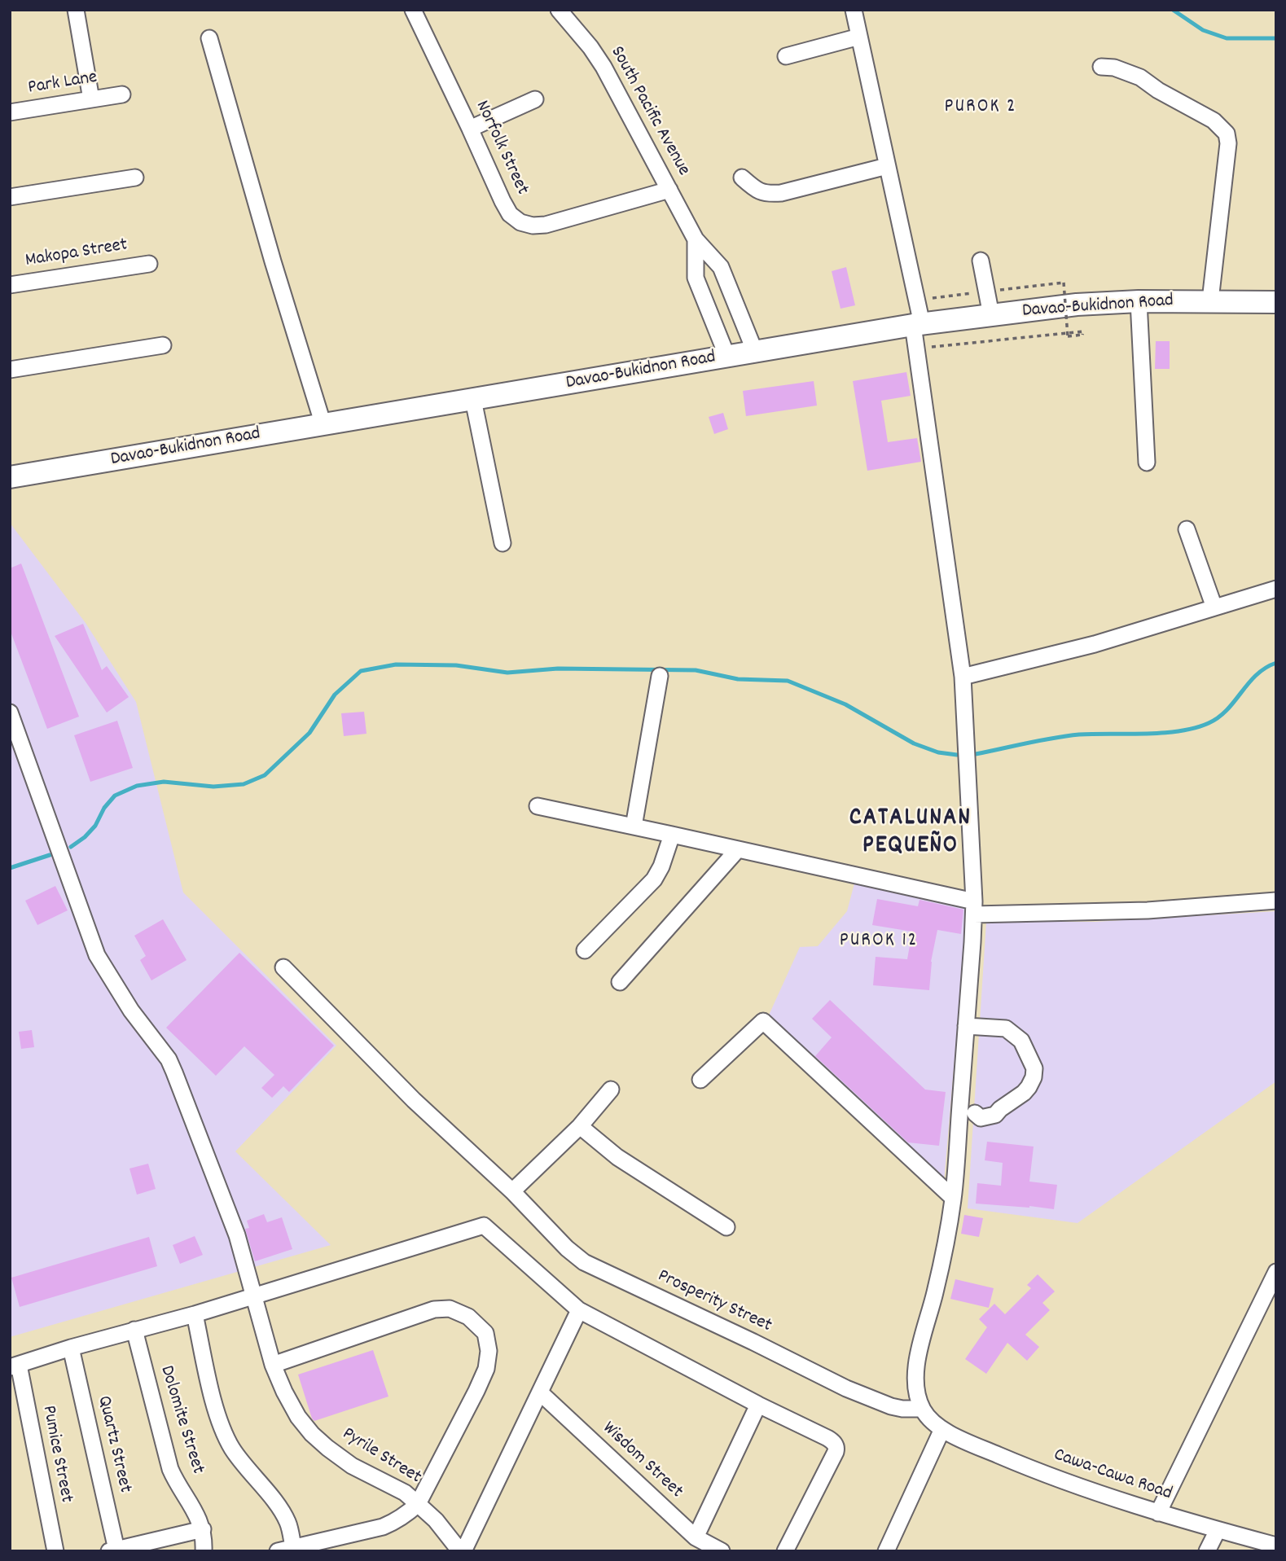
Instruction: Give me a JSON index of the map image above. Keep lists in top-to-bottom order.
{
  "streets": {
    "highway": ["Davao-Bukidnon Road"],
    "street": [
      "Park Lane",
      "South Pacific Avenue",
      "Norfolk Street",
      "Makopa Street",
      "Prosperity Street",
      "Dolomite Street",
      "Quartz Street",
      "Pumice Street",
      "Pyrile Street",
      "Wisdom Street",
      "Cawa-Cawa Road"
    ]
  },
  "crossings": [
    ["South Pacific Avenue", "Norfolk Street"],
    ["South Pacific Avenue", "Davao-Bukidnon Road"],
    ["Prosperity Street", "Cawa-Cawa Road"]
  ],
  "districts": ["PUROK 2", "CATALUNAN PEQUEÑO", "PUROK 12"]
}
